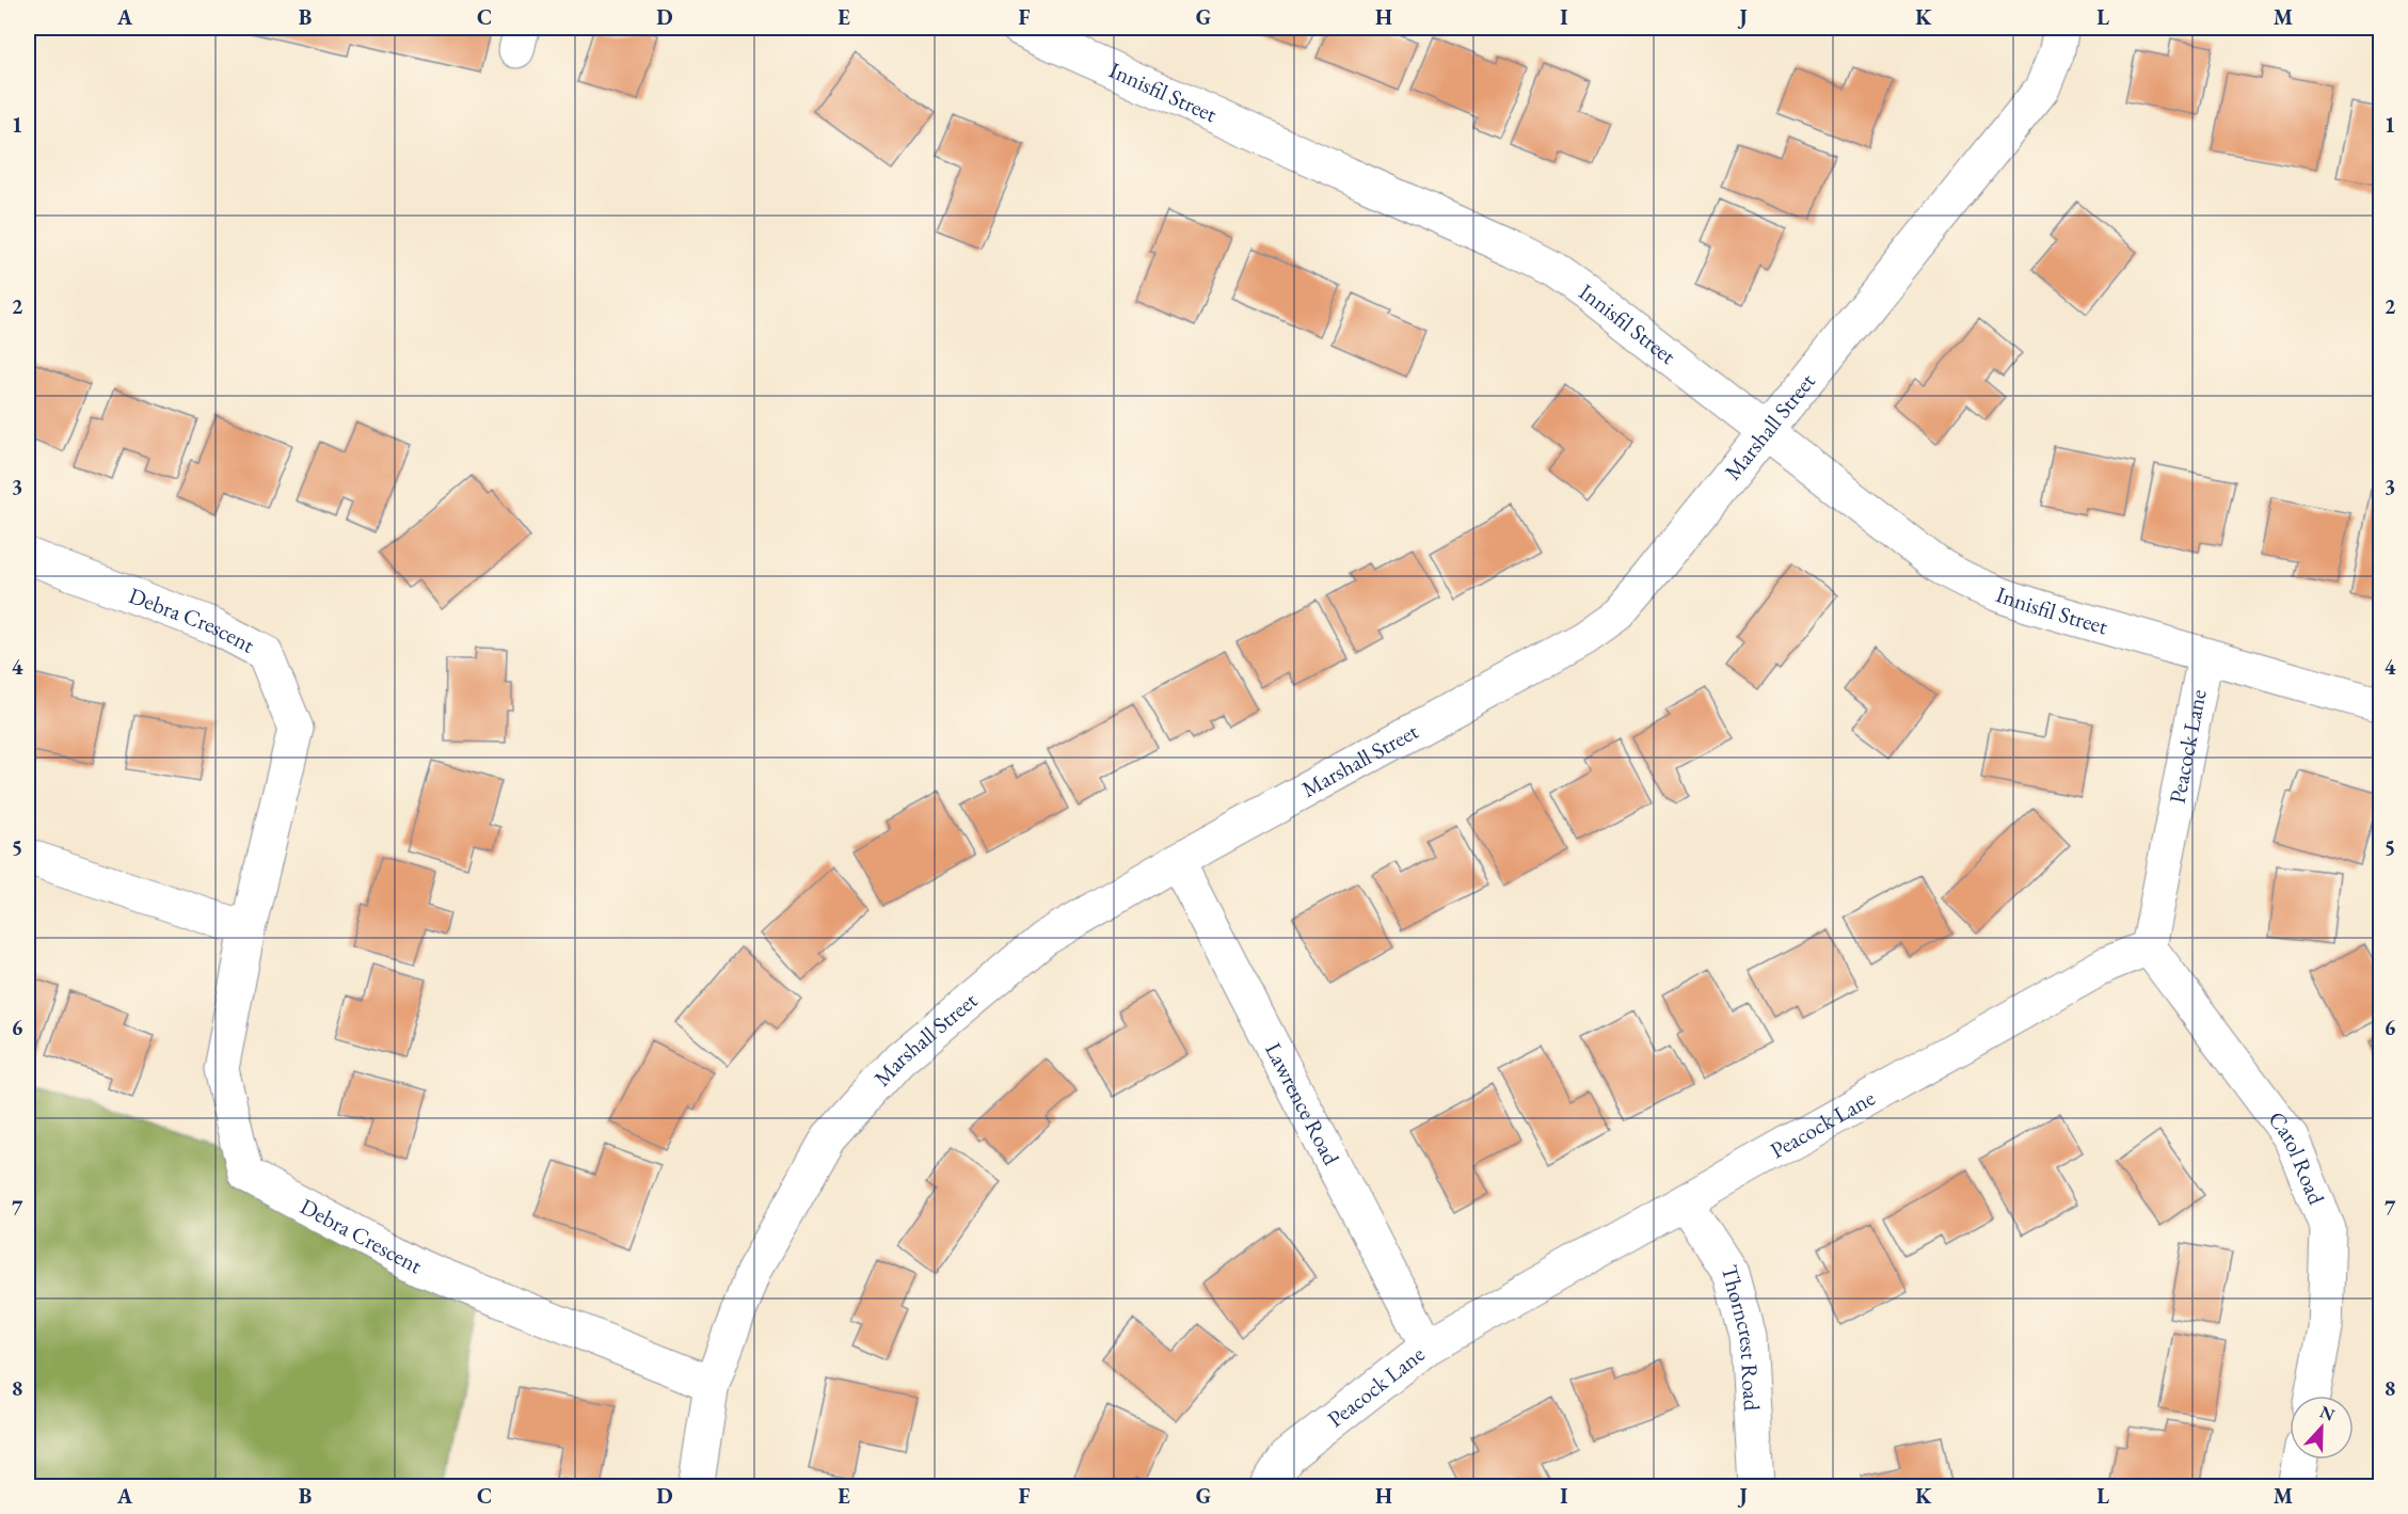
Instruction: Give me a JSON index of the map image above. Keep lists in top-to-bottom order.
{
  "streets": {
    "street": [
      "Innisfil Street",
      "Marshall Street",
      "Debra Crescent",
      "Peacock Lane",
      "Lawrence Road",
      "Carol Road",
      "Thorncrest Road"
    ]
  },
  "crossings": [
    ["Innisfil Street", "Marshall Street"],
    ["Innisfil Street", "Peacock Lane"],
    ["Marshall Street", "Debra Crescent"],
    ["Marshall Street", "Lawrence Road"],
    ["Peacock Lane", "Lawrence Road"],
    ["Peacock Lane", "Carol Road"],
    ["Peacock Lane", "Thorncrest Road"]
  ],
  "north": "top",
  "grid": {
    "columns": [
      "A",
      "B",
      "C",
      "D",
      "E",
      "F",
      "G",
      "H",
      "I",
      "J",
      "K",
      "L",
      "M"
    ],
    "rows": [
      "1",
      "2",
      "3",
      "4",
      "5",
      "6",
      "7",
      "8"
    ]
  }
}
